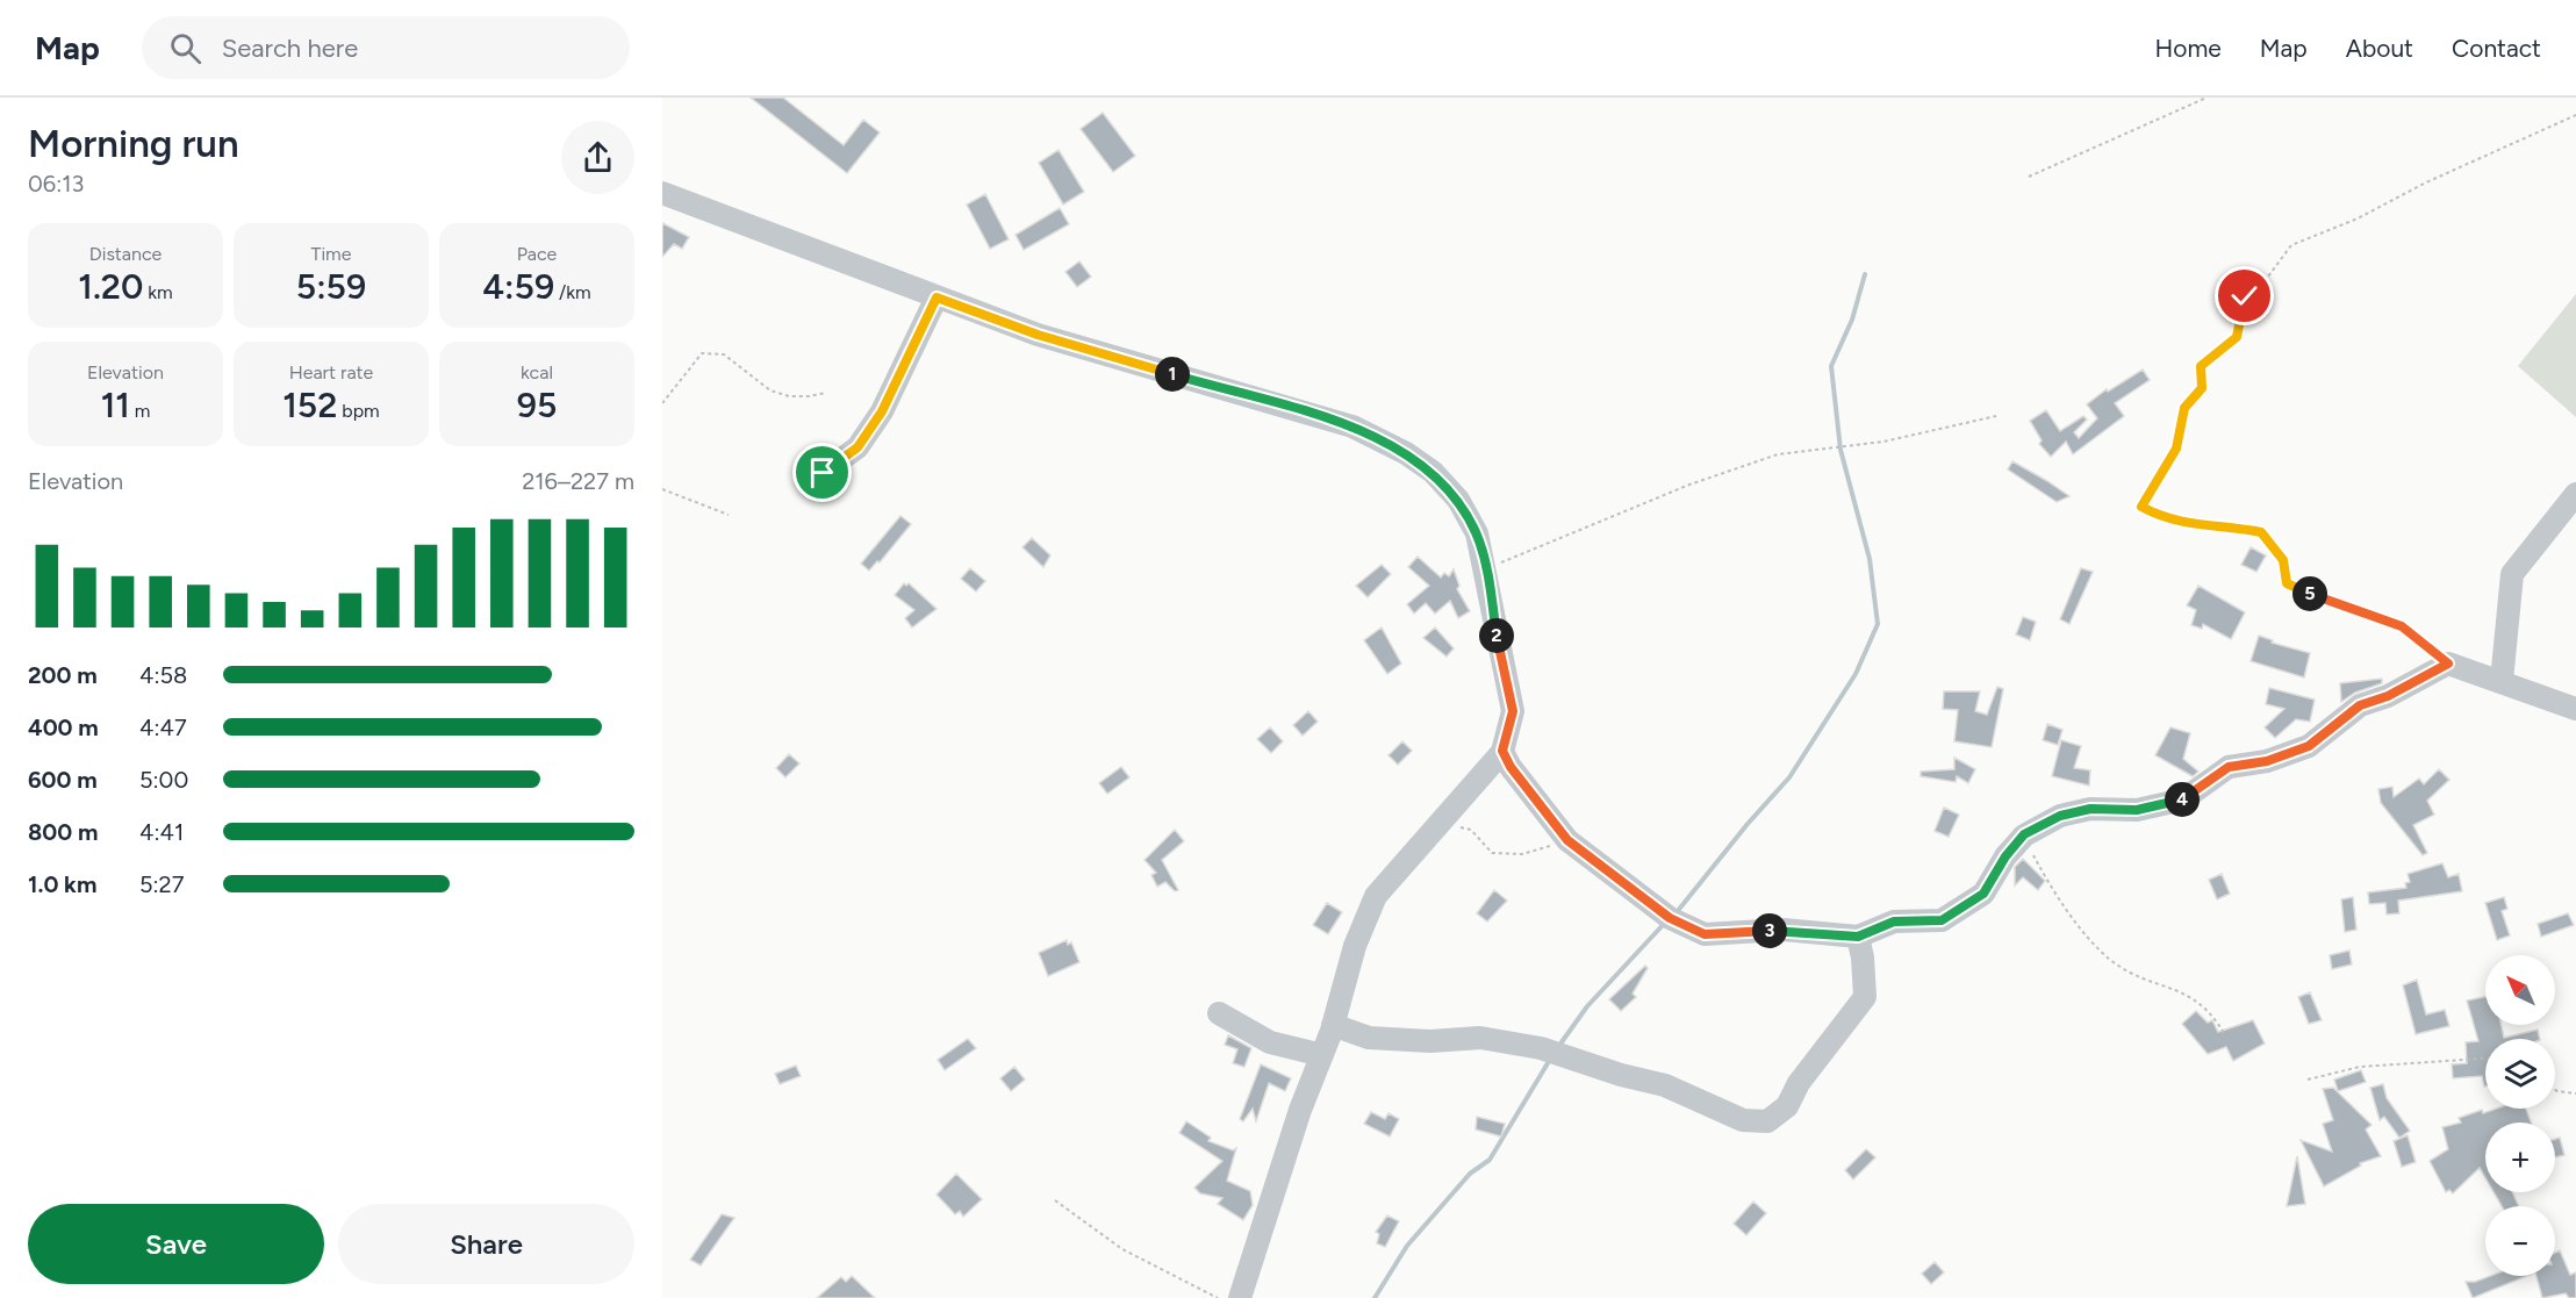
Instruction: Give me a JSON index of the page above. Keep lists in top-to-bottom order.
{
  "north": "top left",
  "page": {
    "header": "Map",
    "search": "Search here",
    "nav": [
      "Home",
      "Map",
      "About",
      "Contact"
    ],
    "heading": ["Morning run", "06:13"],
    "stats": [
      ["Distance", "1.20 km"],
      ["Time", "5:59"],
      ["Pace", "4:59 /km"],
      ["Elevation", "11 m"],
      ["Heart rate", "152 bpm"],
      ["kcal", "95"]
    ],
    "pins": [
      "1",
      "5",
      "2",
      "4",
      "3"
    ],
    "chart": ["Elevation", "216–227 m"],
    "list": [
      {
        "name": "200 m",
        "note": "4:58"
      },
      {
        "name": "400 m",
        "note": "4:47"
      },
      {
        "name": "600 m",
        "note": "5:00"
      },
      {
        "name": "800 m",
        "note": "4:41"
      },
      {
        "name": "1.0 km",
        "note": "5:27"
      }
    ],
    "map_buttons": ["+", "−"],
    "buttons": ["Save", "Share"]
  }
}
